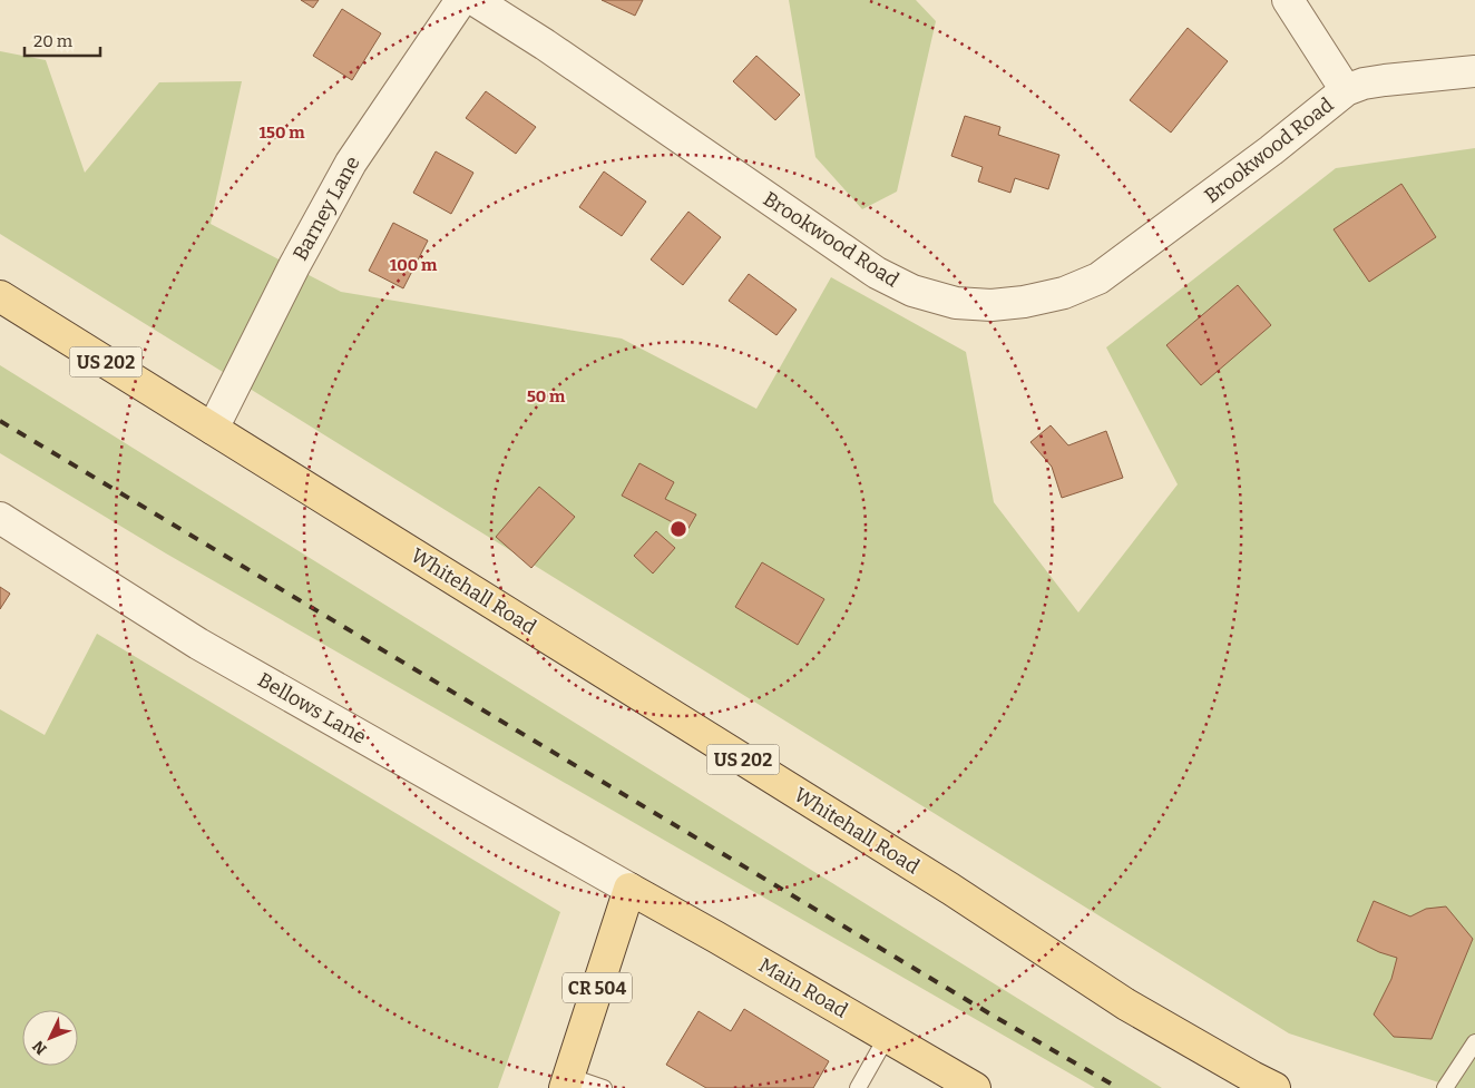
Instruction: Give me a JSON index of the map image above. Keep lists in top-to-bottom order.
{
  "streets": {
    "main road": [
      "US 202",
      "Whitehall Road",
      "CR 504",
      "Main Road"
    ],
    "street": ["Brookwood Road", "Barney Lane", "Bellows Lane"]
  },
  "crossings": [
    ["Barney Lane", "US 202"],
    ["Barney Lane", "Whitehall Road"],
    ["US 202", "Whitehall Road"],
    ["Bellows Lane", "CR 504"],
    ["Bellows Lane", "Main Road"],
    ["CR 504", "Main Road"]
  ],
  "scale_bar": "20 m",
  "north": "bottom left",
  "rings": ["150 m", "100 m", "50 m"]
}
